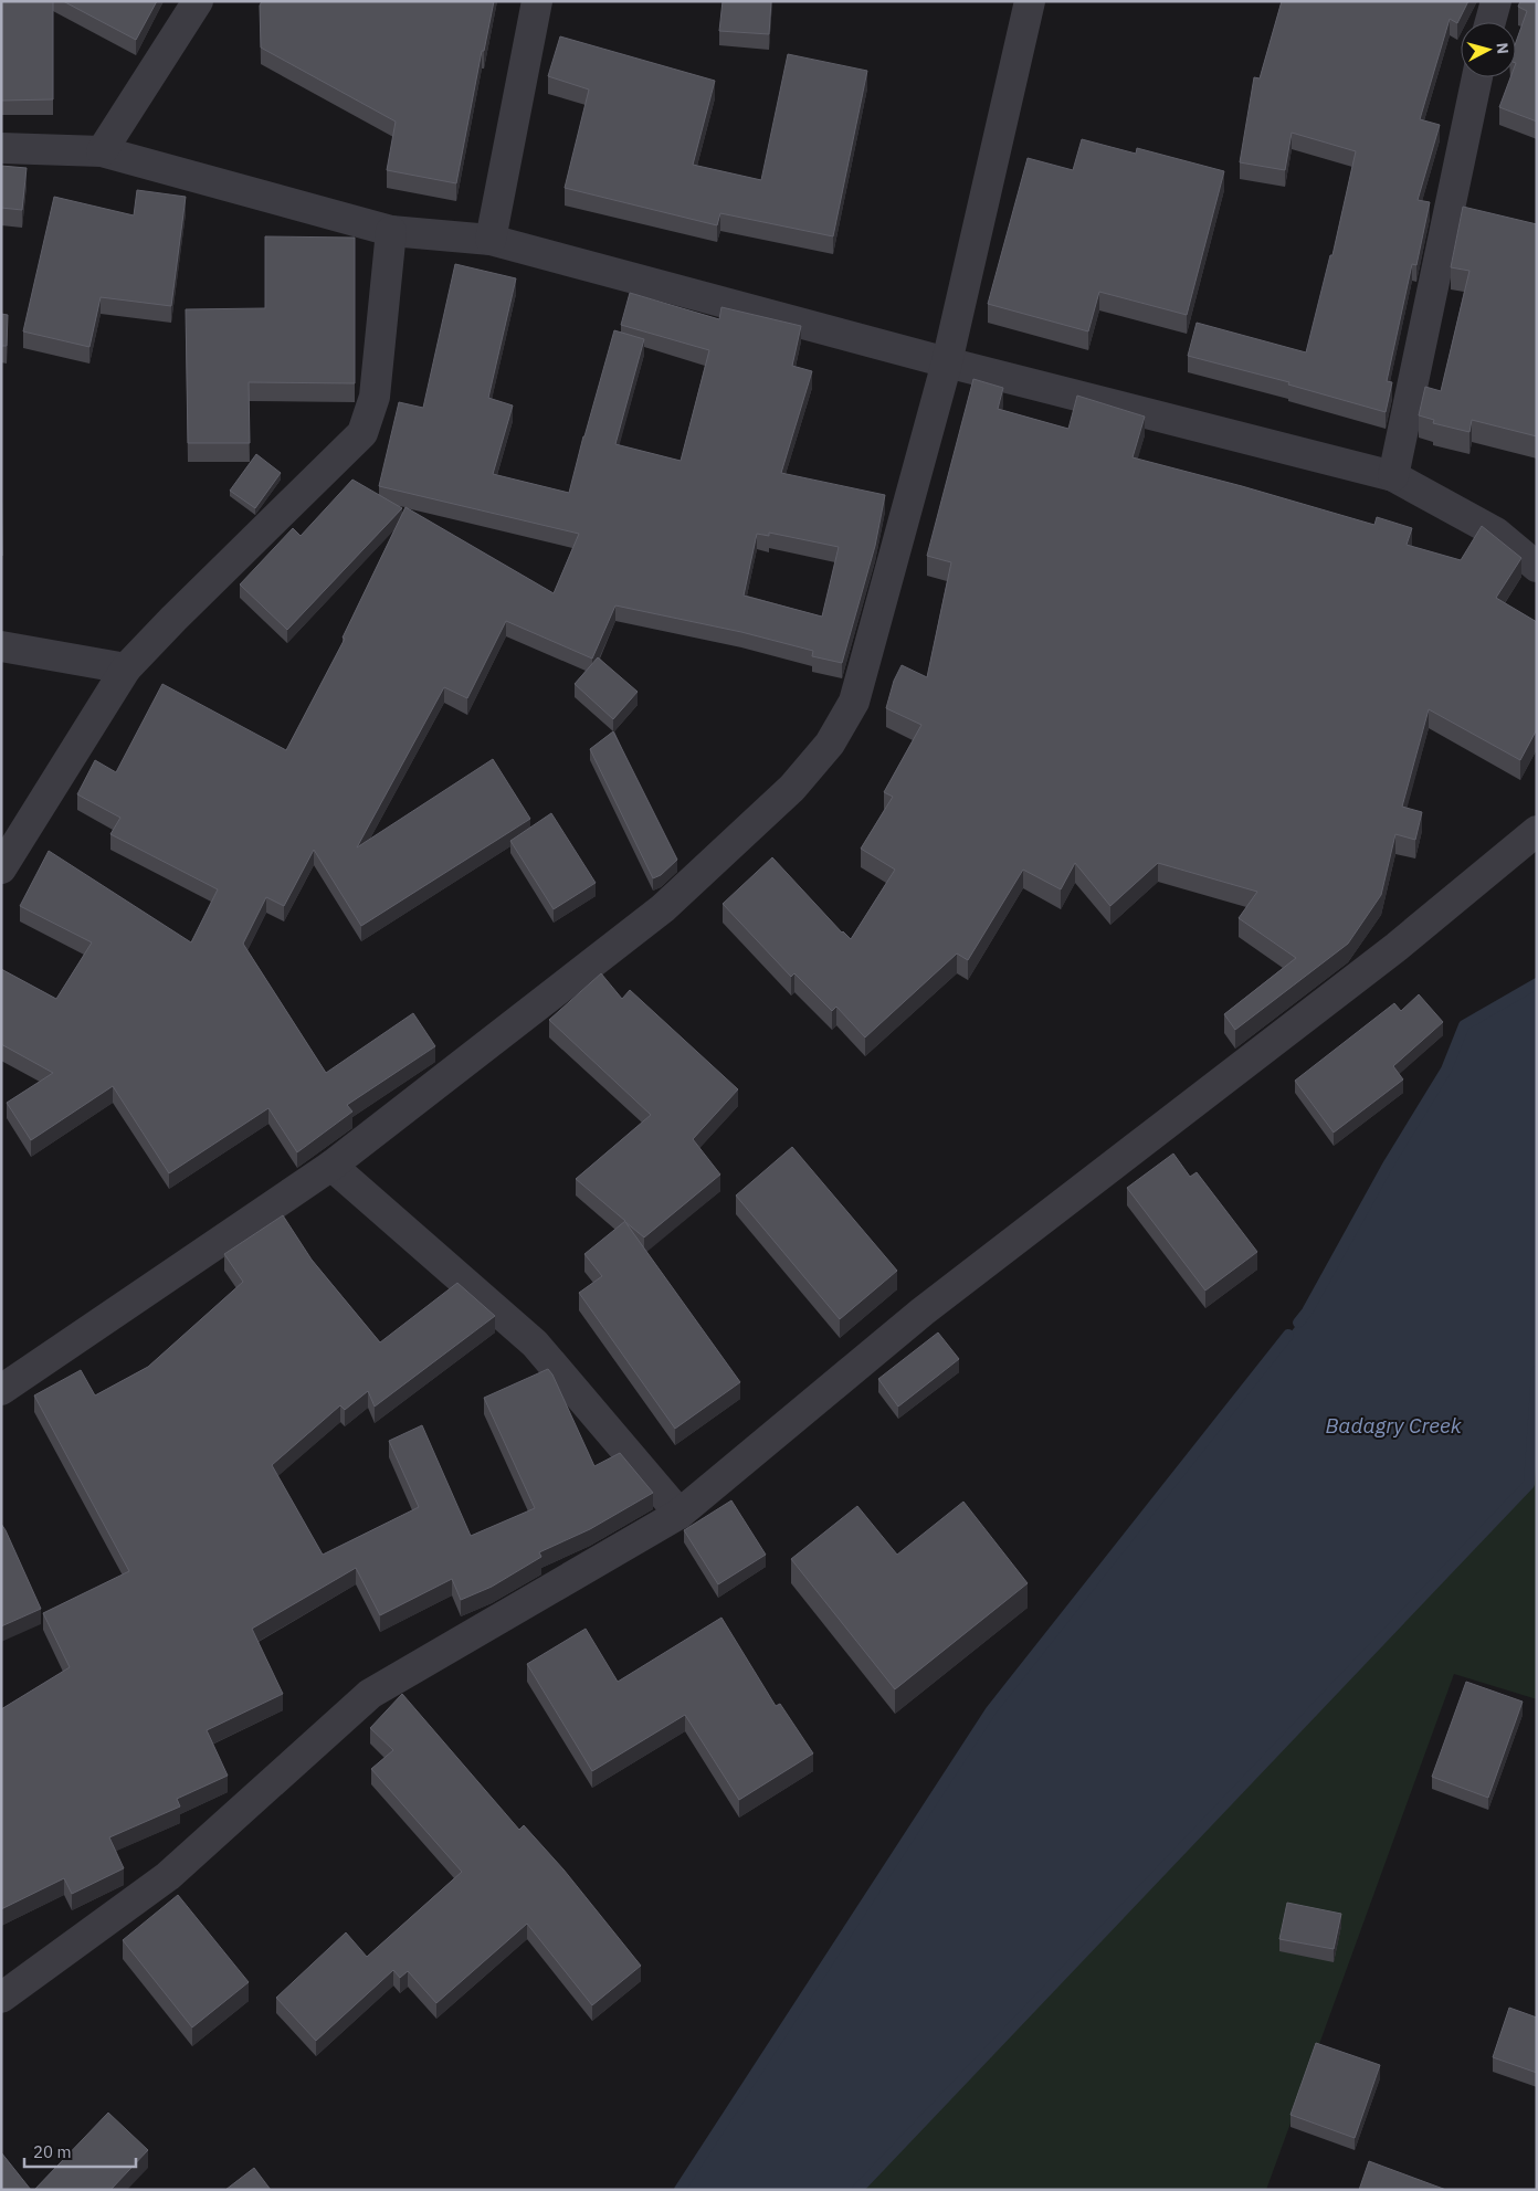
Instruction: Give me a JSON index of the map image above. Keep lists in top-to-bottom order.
{
  "water": ["Badagry Creek"],
  "scale_bar": "20 m",
  "north": "right"
}
